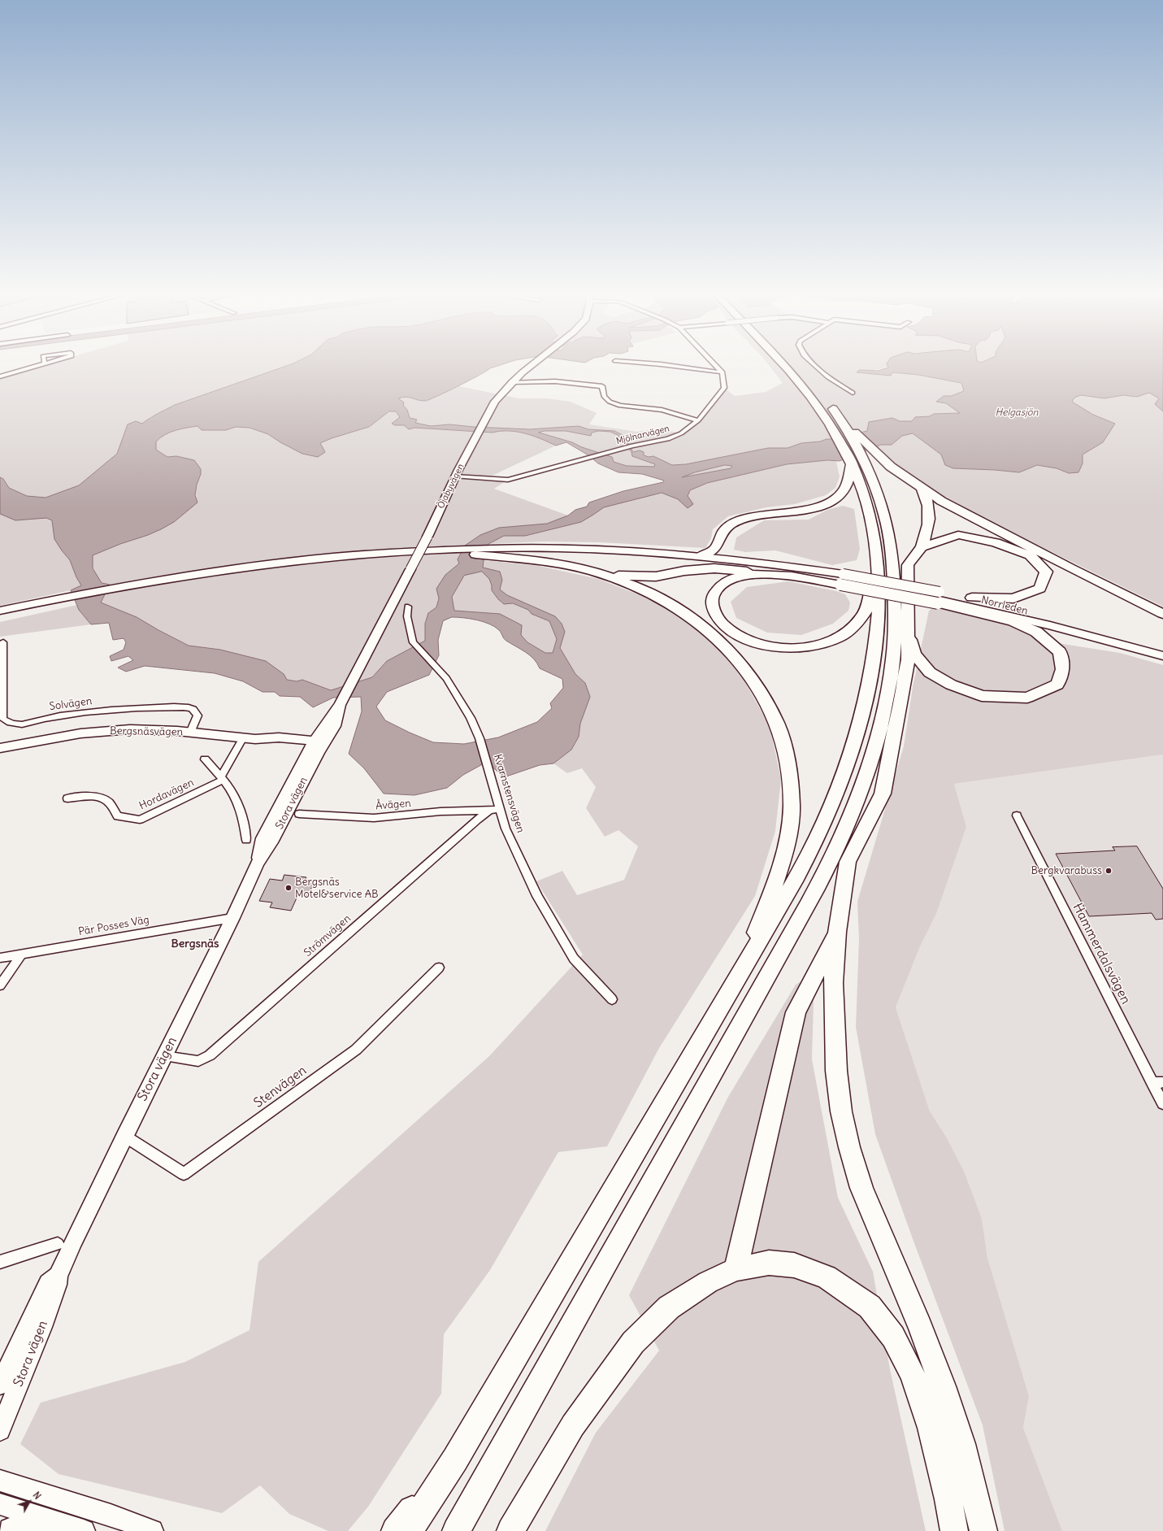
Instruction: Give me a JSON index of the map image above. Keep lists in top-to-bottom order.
{
  "streets": {
    "main road": ["Norrleden"],
    "street": [
      "Mjölnarvägen",
      "Öjabyvägen",
      "Solvägen",
      "Bergsnäsvägen",
      "Kvarnstensvägen",
      "Hordavägen",
      "Stora vägen",
      "Åvägen",
      "Pär Posses Väg",
      "Strömvägen",
      "Hammerdalsvägen",
      "Stenvägen"
    ]
  },
  "crossings": [
    ["Mjölnarvägen", "Öjabyvägen"],
    ["Öjabyvägen", "Bergsnäsvägen"],
    ["Öjabyvägen", "Stora vägen"],
    ["Solvägen", "Bergsnäsvägen"],
    ["Bergsnäsvägen", "Stora vägen"],
    ["Kvarnstensvägen", "Strömvägen"],
    ["Stora vägen", "Pär Posses Väg"],
    ["Stora vägen", "Strömvägen"],
    ["Stora vägen", "Stenvägen"],
    ["Åvägen", "Strömvägen"]
  ],
  "districts": ["Bergsnäs"],
  "water": ["Helgasjön"],
  "places": ["Bergkvarabuss", "Bergsnäs Motel&service AB"],
  "north": "top right"
}
